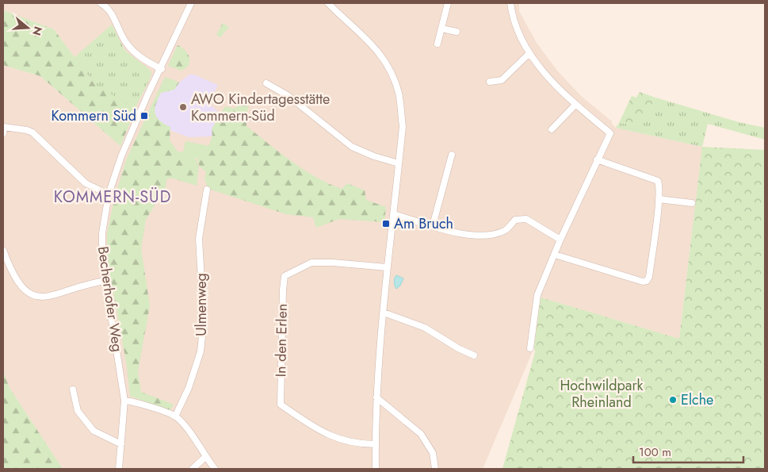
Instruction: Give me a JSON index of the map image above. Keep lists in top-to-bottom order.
{
  "streets": {
    "street": ["Becherhofer Weg", "Ulmenweg", "In den Erlen"]
  },
  "districts": ["KOMMERN-SÜD"],
  "parks": ["Hochwildpark Rheinland"],
  "places": {
    "other": ["AWO Kindertagesstätte Kommern-Süd", "Elche"],
    "transit": ["Kommern Süd", "Am Bruch"]
  },
  "scale_bar": "100 m",
  "north": "right"
}
